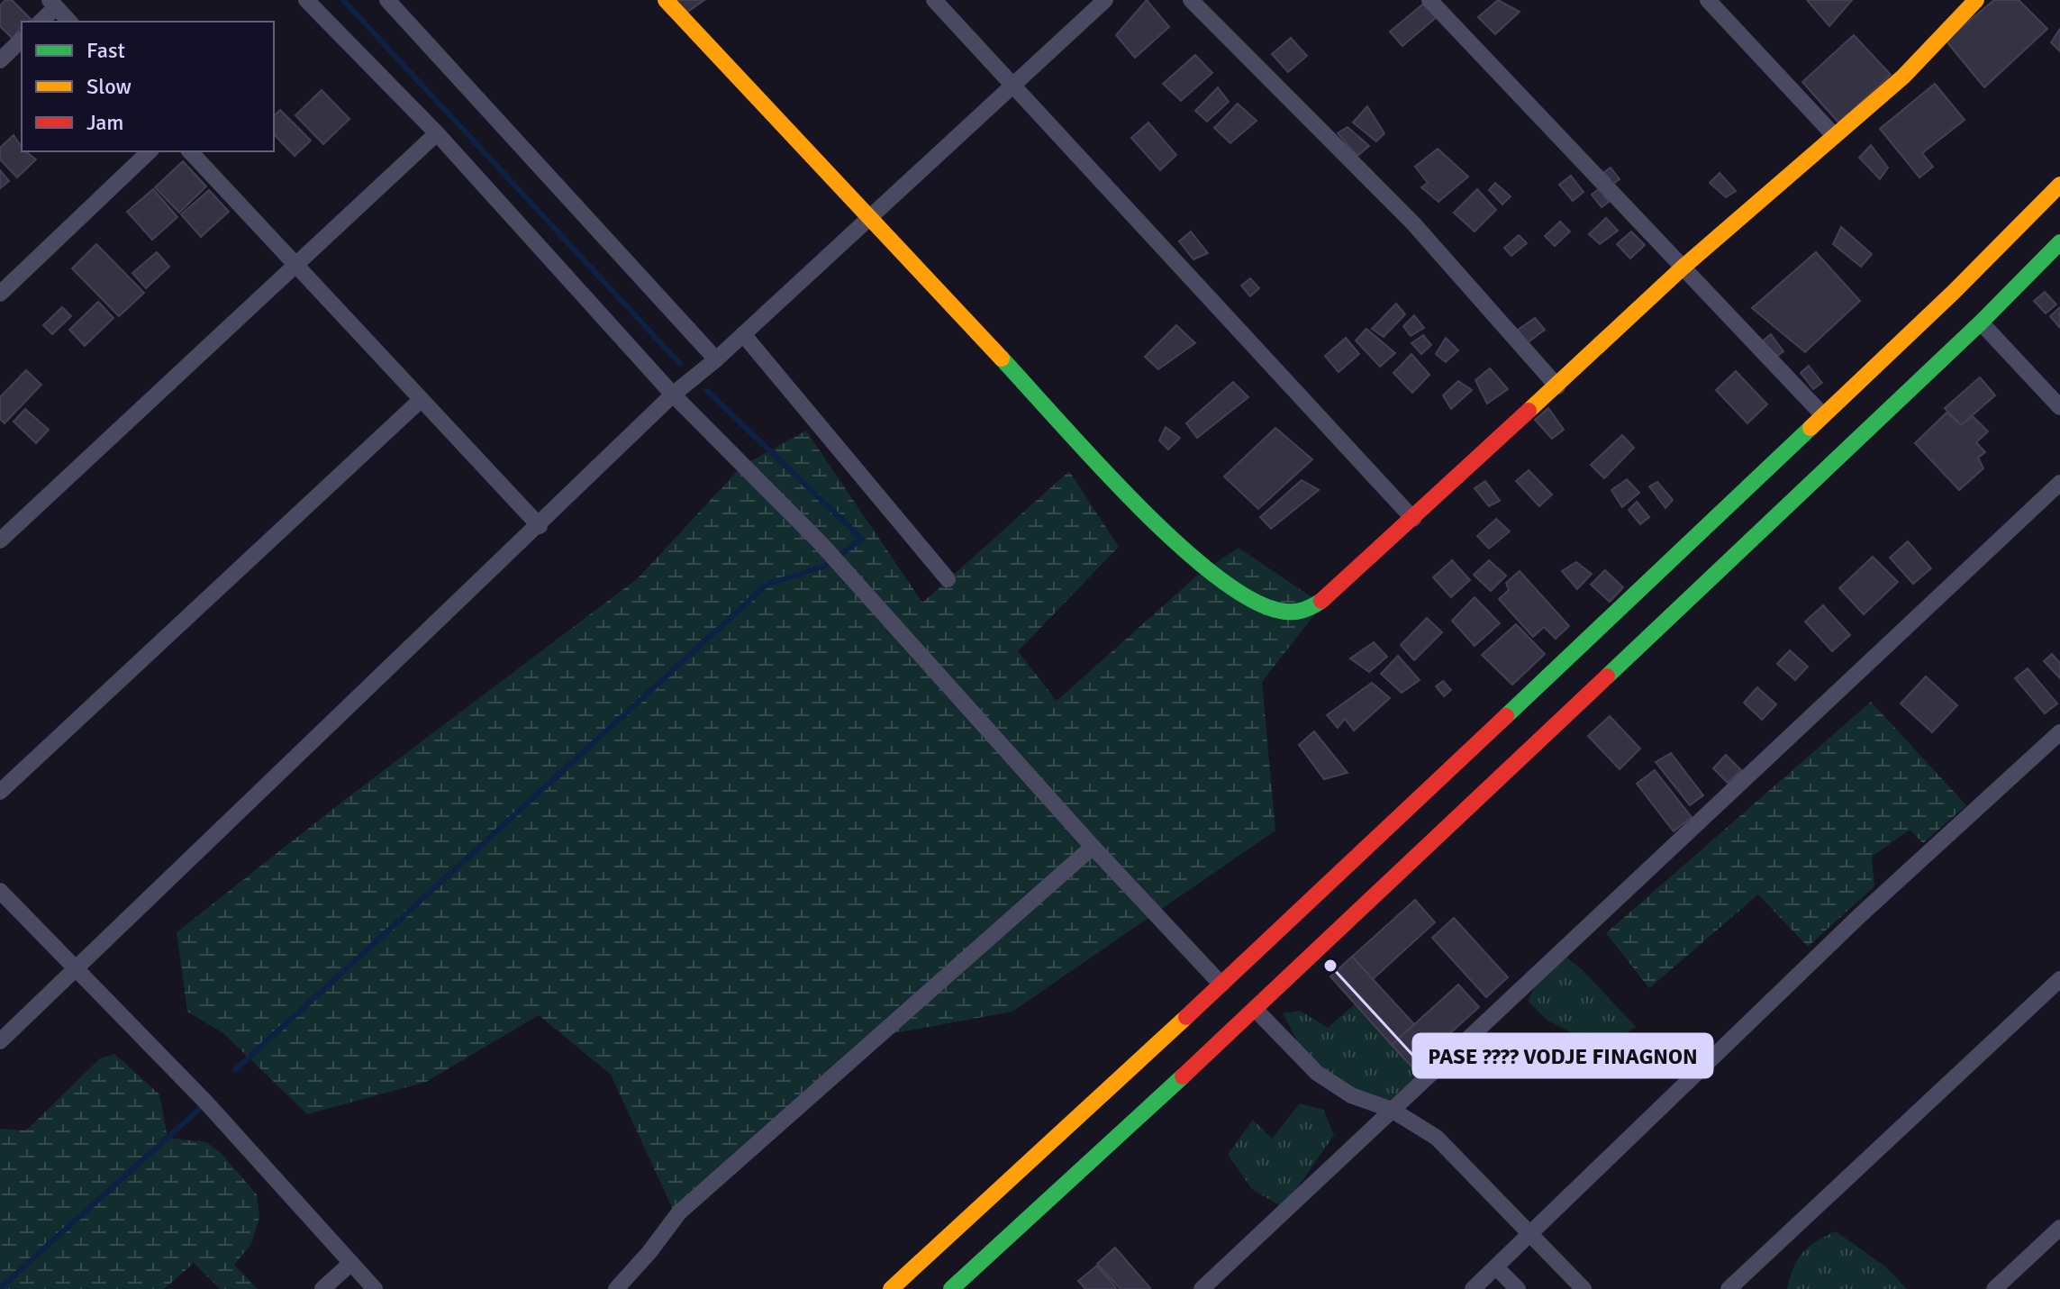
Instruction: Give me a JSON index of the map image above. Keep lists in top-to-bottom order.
{
  "places": ["PASE ???? VODJE FINAGNON"],
  "legend": ["Fast", "Slow", "Jam"]
}
